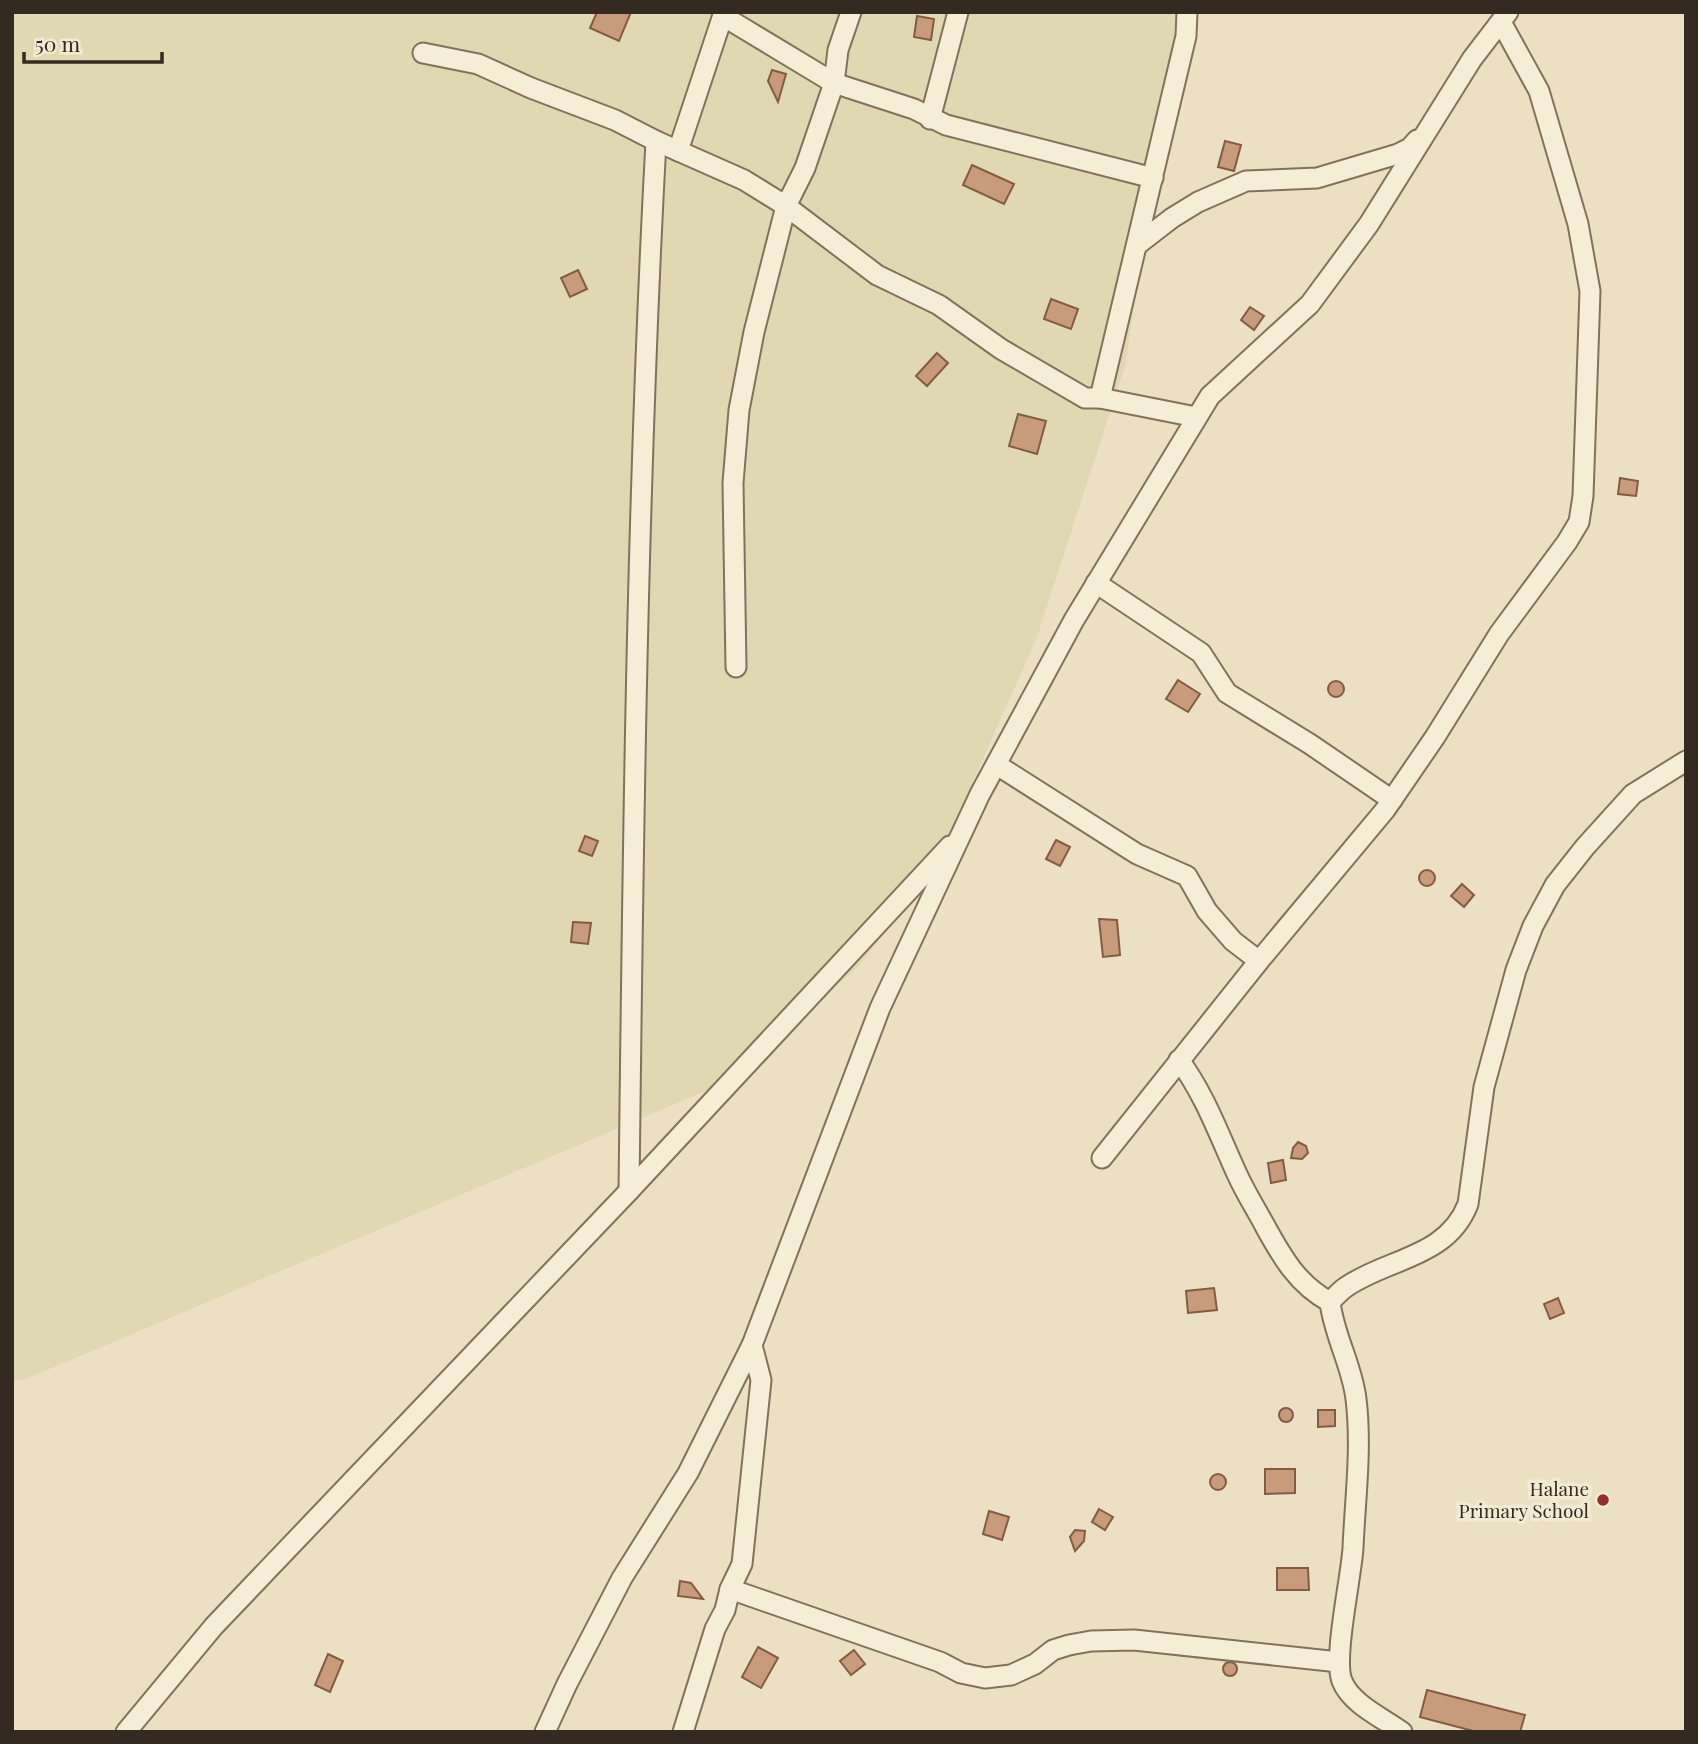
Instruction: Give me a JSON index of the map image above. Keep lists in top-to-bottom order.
{
  "places": ["Halane Primary School"],
  "scale_bar": "50 m"
}
